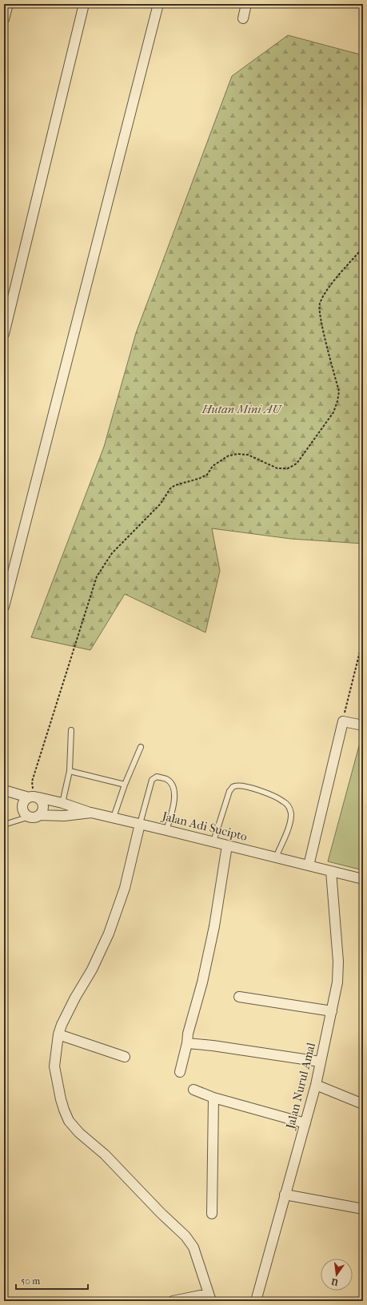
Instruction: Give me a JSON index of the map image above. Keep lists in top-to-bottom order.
{
  "streets": {
    "street": ["Jalan Adi Sucipto", "Jalan Nurul Amal"]
  },
  "crossings": [
    ["Jalan Adi Sucipto", "Jalan Nurul Amal"]
  ],
  "parks": ["Hutan Mini AU"],
  "scale_bar": "50 m",
  "north": "bottom"
}
